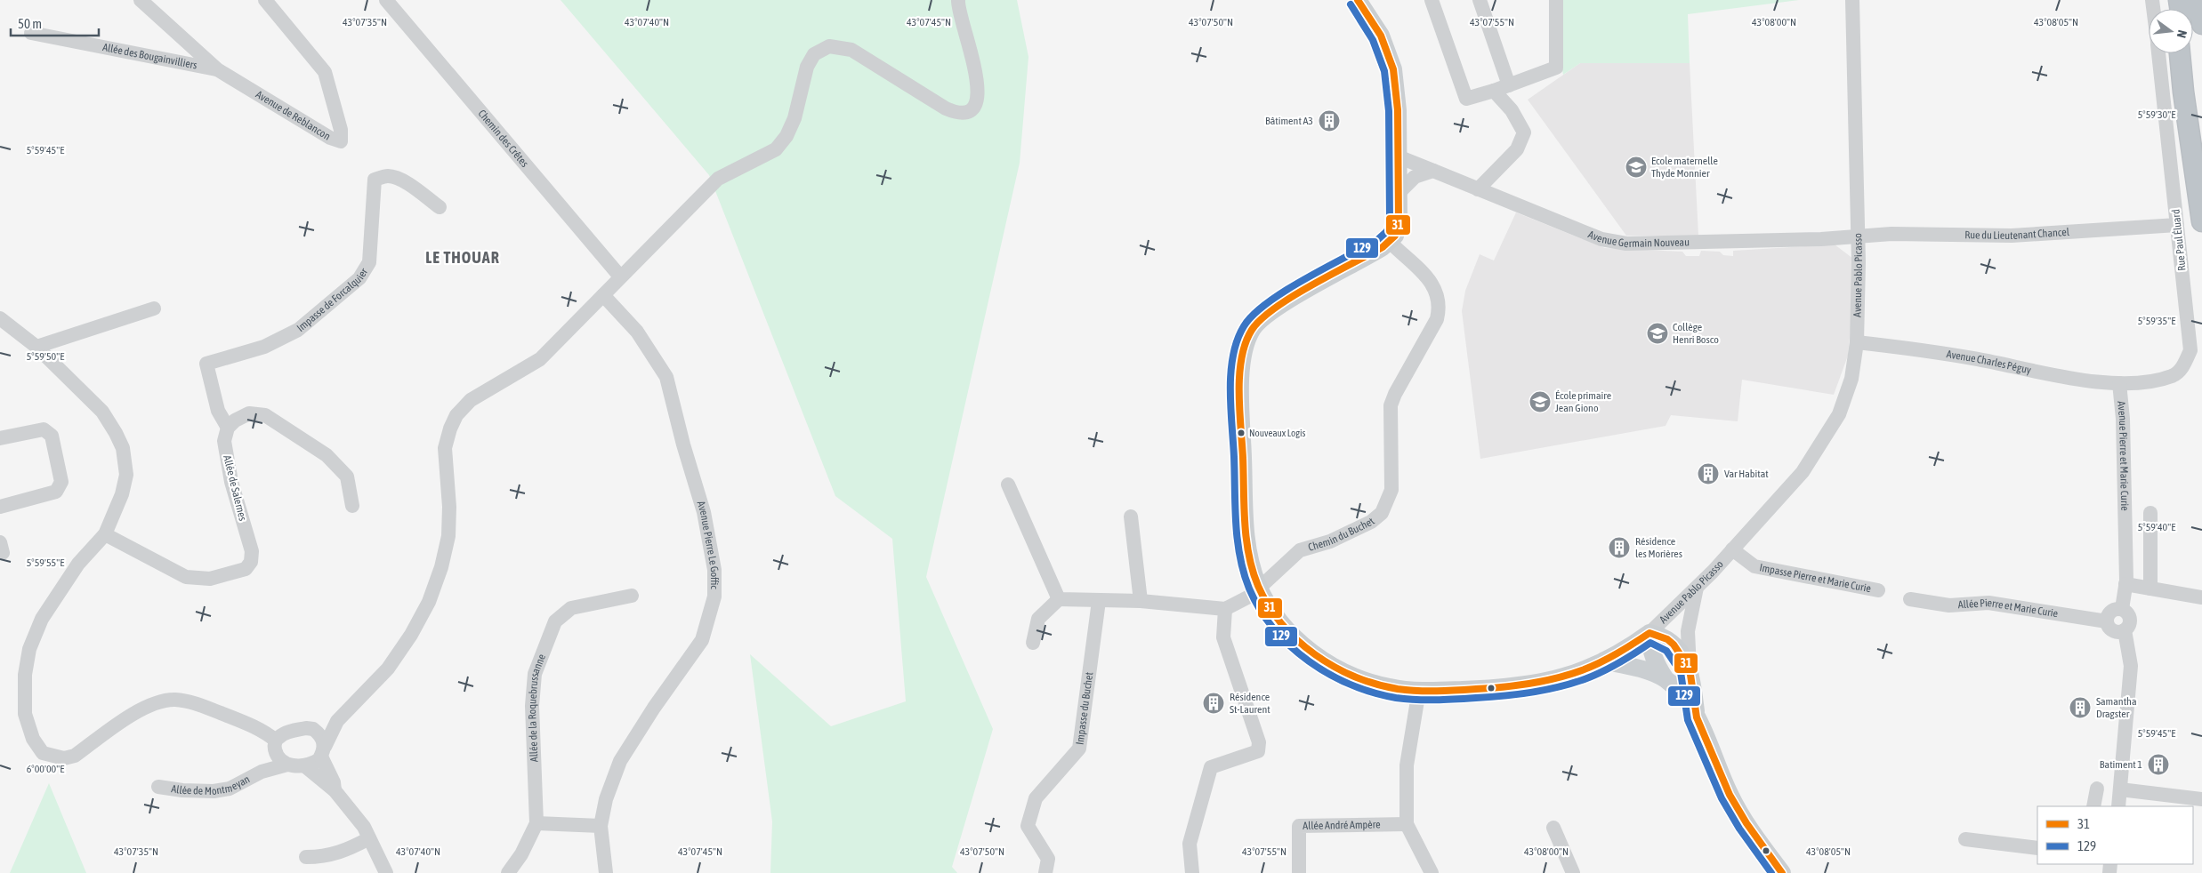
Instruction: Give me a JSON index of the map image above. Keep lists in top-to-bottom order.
{
  "streets": {
    "main road": ["Avenue Pablo Picasso"],
    "street": [
      "Allée des Bougainvilliers",
      "Avenue de Reblancon",
      "Chemin des Crêtes",
      "Rue du Lieutenant Chancel",
      "Avenue Germain Nouveau",
      "Rue Paul Éluard",
      "Impasse de Forcalquier",
      "Avenue Charles Péguy",
      "Avenue Pierre et Marie Curie",
      "Allée de Salernes",
      "Chemin du Buchet",
      "Avenue Pierre Le Goffic",
      "Impasse Pierre et Marie Curie",
      "Allée Pierre et Marie Curie",
      "Allée de la Roquebrussanne",
      "Impasse du Buchet",
      "Allée de Montmeyan",
      "Allée André Ampère"
    ]
  },
  "crossings": [
    ["Allée des Bougainvilliers", "Avenue de Reblancon"],
    ["Rue du Lieutenant Chancel", "Avenue Germain Nouveau"],
    ["Rue du Lieutenant Chancel", "Rue Paul Éluard"],
    ["Rue du Lieutenant Chancel", "Avenue Pablo Picasso"],
    ["Avenue Germain Nouveau", "Avenue Pablo Picasso"],
    ["Rue Paul Éluard", "Avenue Charles Péguy"],
    ["Rue Paul Éluard", "Avenue Pierre et Marie Curie"],
    ["Avenue Pablo Picasso", "Avenue Charles Péguy"],
    ["Avenue Pablo Picasso", "Chemin du Buchet"],
    ["Avenue Pablo Picasso", "Impasse Pierre et Marie Curie"],
    ["Impasse de Forcalquier", "Allée de Salernes"],
    ["Avenue Charles Péguy", "Avenue Pierre et Marie Curie"],
    ["Avenue Pierre et Marie Curie", "Allée Pierre et Marie Curie"]
  ],
  "districts": ["LE THOUAR"],
  "places": {
    "building": [
      "Bâtiment A3",
      "Var Habitat",
      "Résidence les Morières",
      "Résidence St-Laurent",
      "Samantha Dragster",
      "Batiment 1"
    ],
    "school or university": ["Ecole maternelle Thyde Monnier", "Collège Henri Bosco", "École primaire Jean Giono"],
    "other": ["Nouveaux Logis"]
  },
  "lines": ["transit line 31", "transit line 129"],
  "legend": ["31", "129"],
  "scale_bar": "50 m",
  "north": "right",
  "coordinates": [
    "43°07'35\"N",
    "43°07'40\"N",
    "43°07'45\"N",
    "43°07'50\"N",
    "43°07'55\"N",
    "43°08'00\"N",
    "43°08'05\"N",
    "5°59'30\"E",
    "5°59'45\"E",
    "5°59'35\"E",
    "5°59'50\"E",
    "5°59'40\"E",
    "5°59'55\"E",
    "6°00'00\"E"
  ]
}
